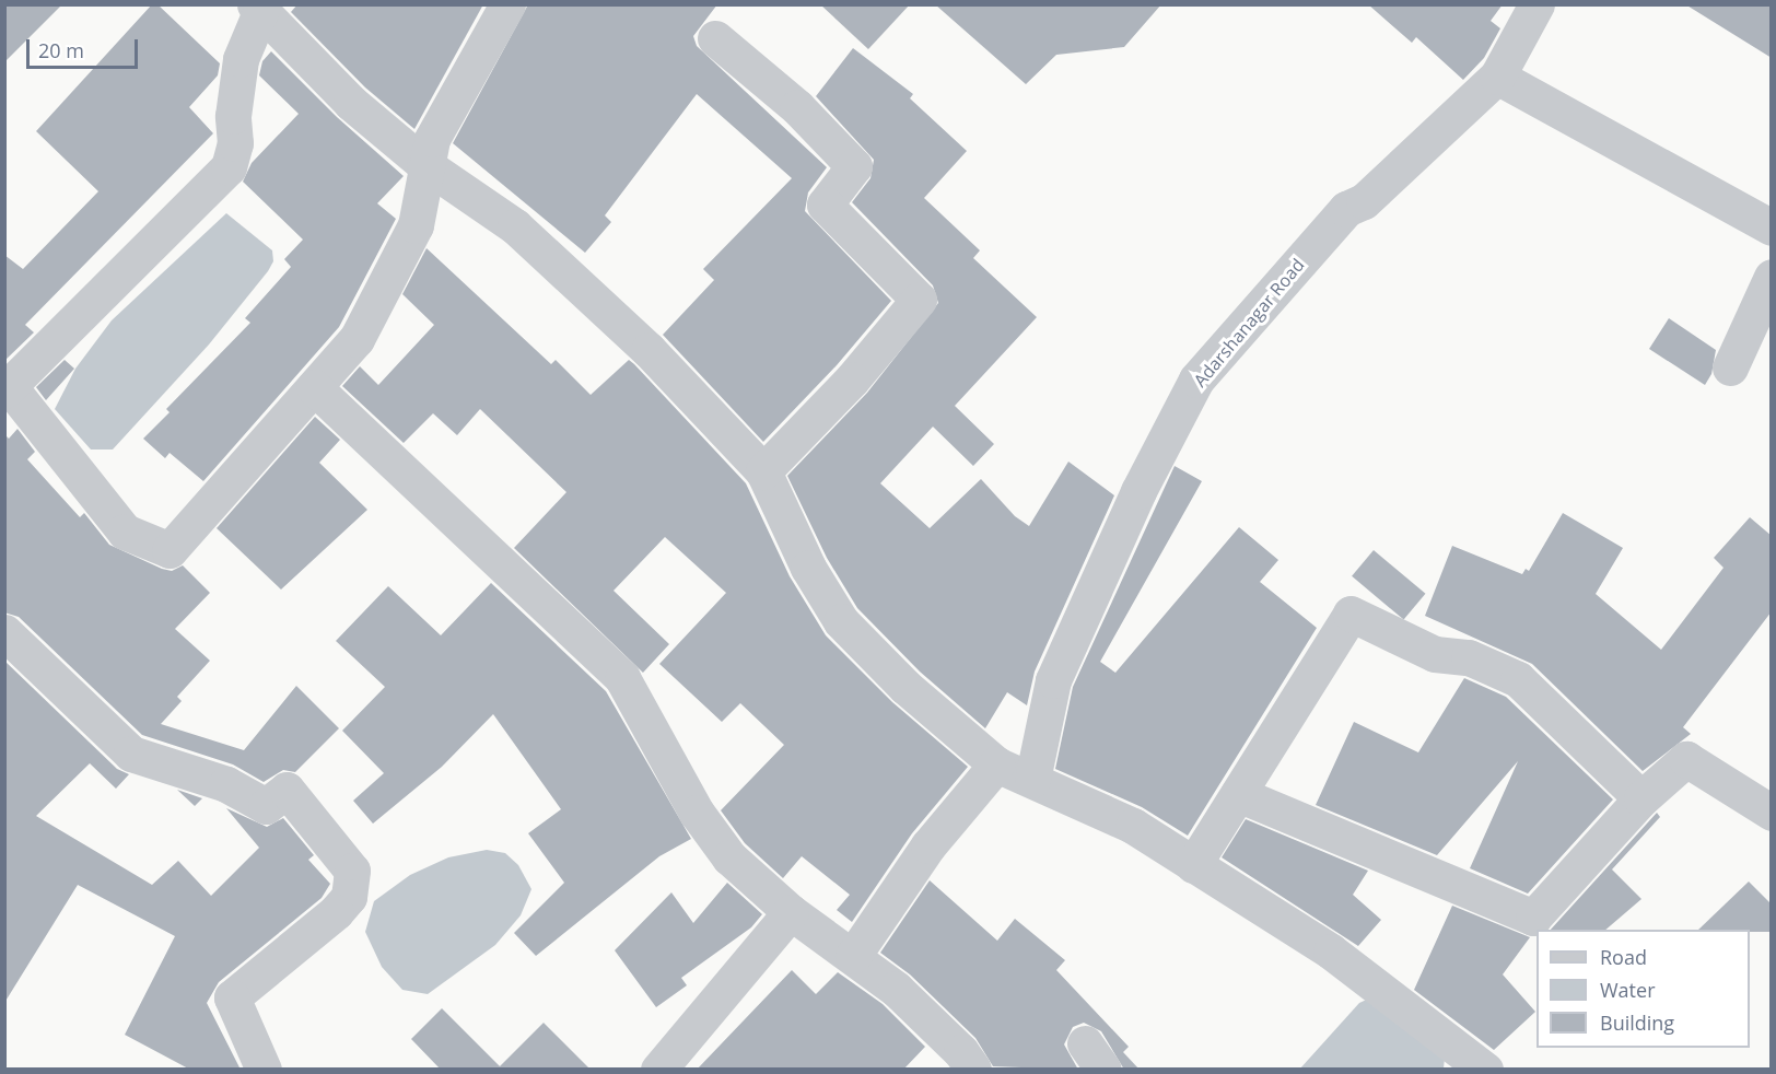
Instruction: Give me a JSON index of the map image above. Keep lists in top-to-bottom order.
{
  "streets": {
    "street": ["Adarshanagar Road"]
  },
  "legend": ["Road", "Water", "Building"],
  "scale_bar": "20 m"
}
